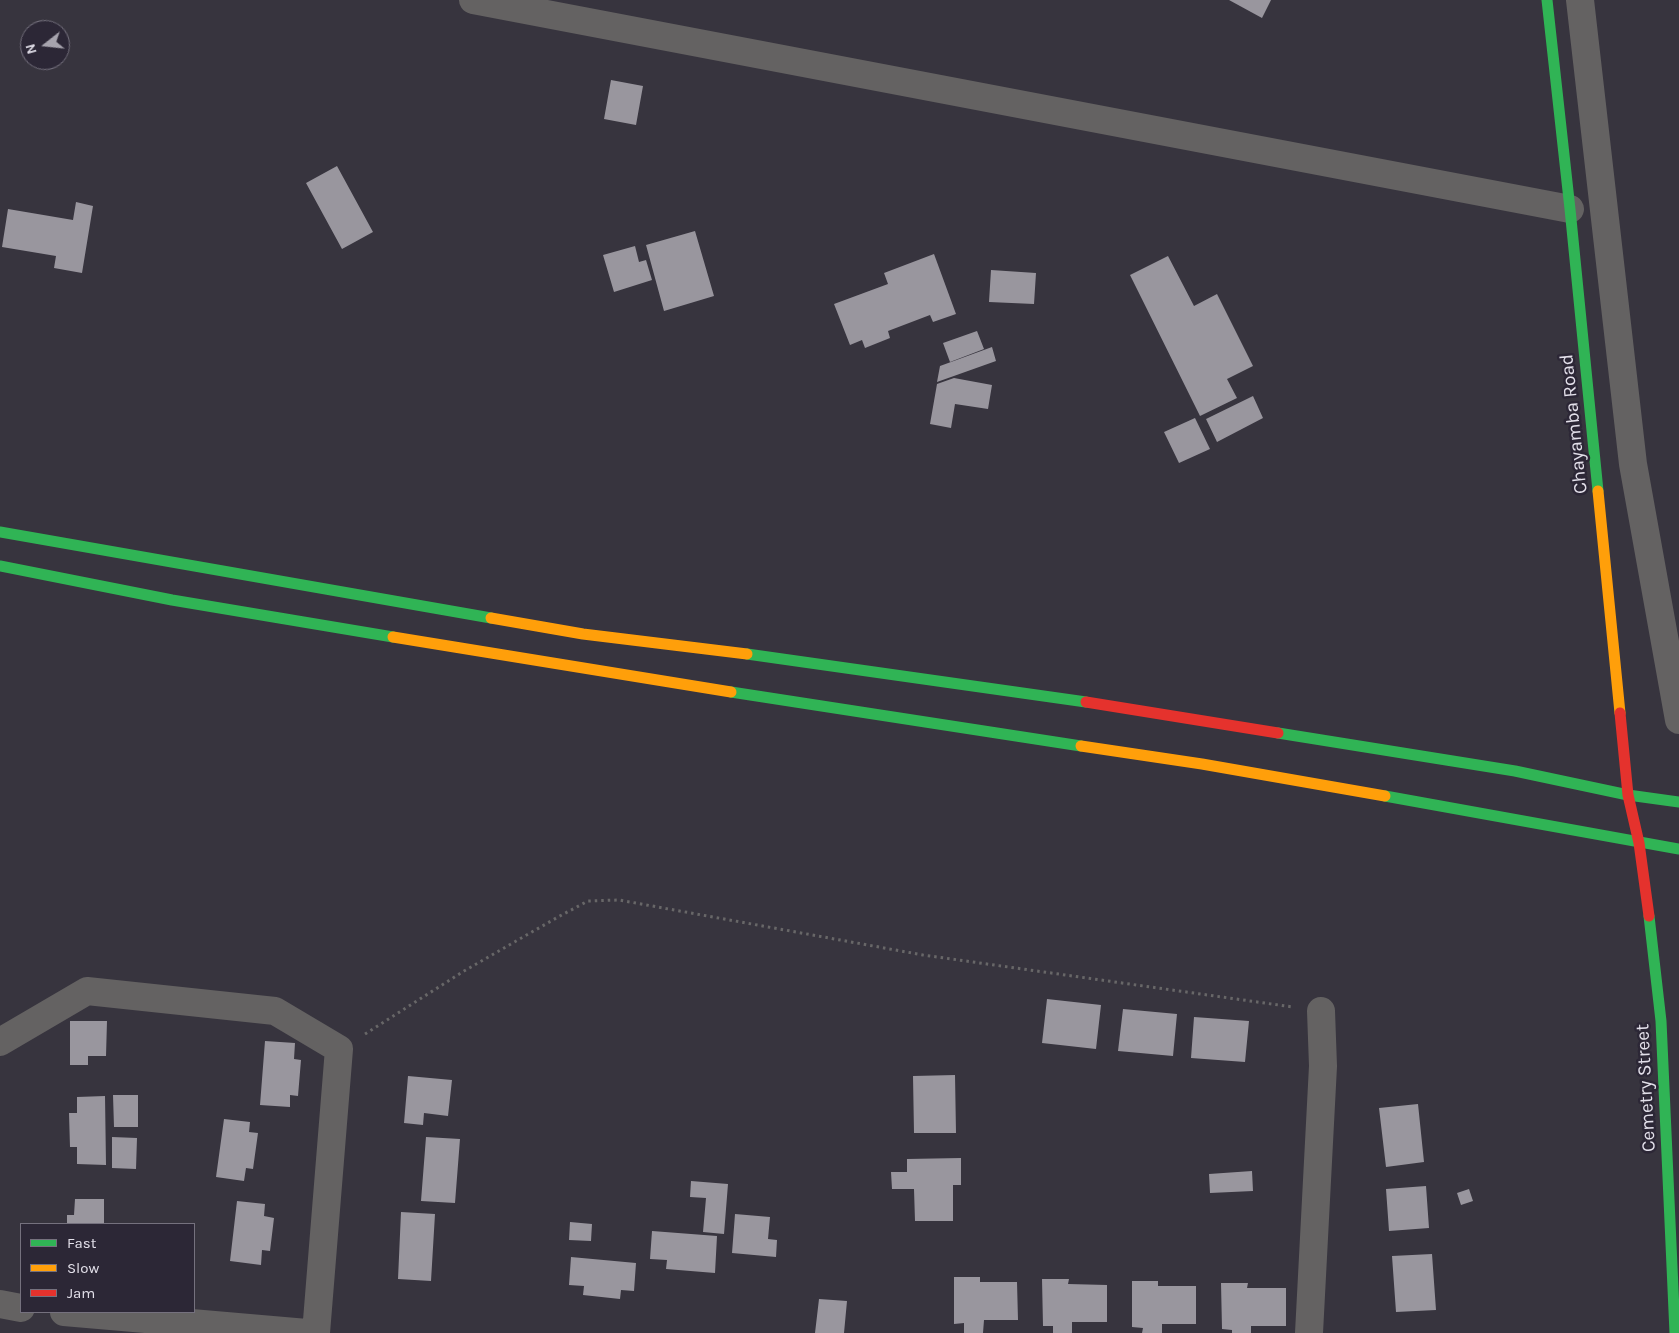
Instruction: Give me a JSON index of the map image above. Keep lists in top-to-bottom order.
{
  "streets": {
    "main road": ["Chayamba Road", "Cemetry Street"]
  },
  "crossings": [
    ["Chayamba Road", "Cemetry Street"]
  ],
  "legend": ["Fast", "Slow", "Jam"],
  "north": "left"
}
